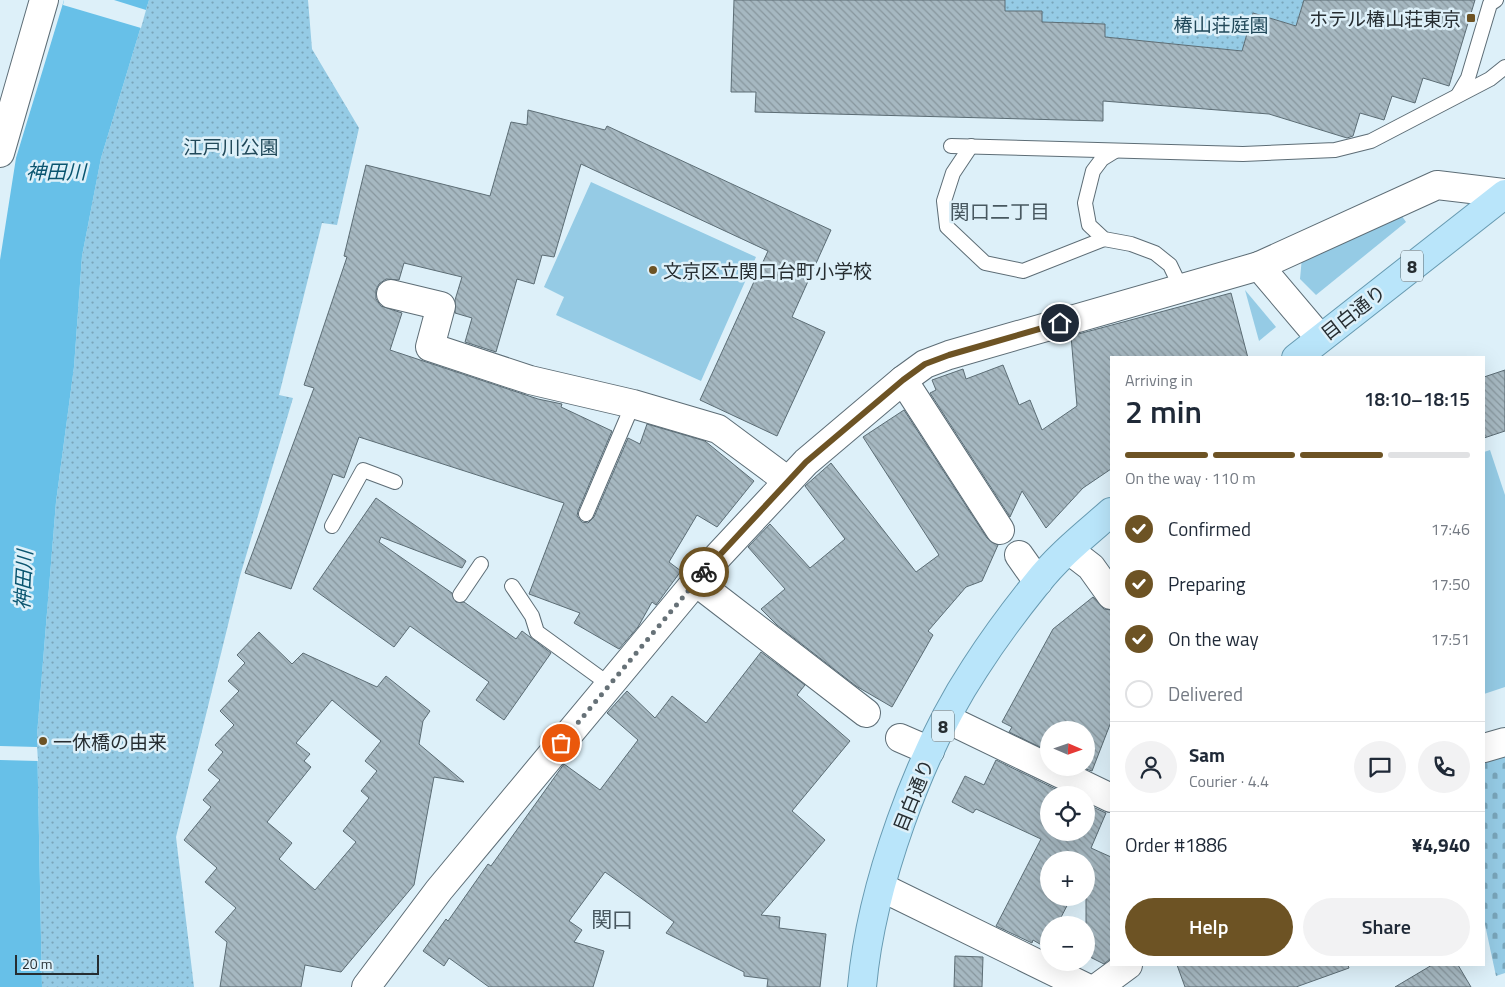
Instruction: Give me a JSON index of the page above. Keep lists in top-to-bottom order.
{
  "streets": {
    "main road": ["8", "目白通り"]
  },
  "districts": ["関口二丁目", "関口"],
  "water": ["神田川"],
  "parks": ["椿山荘庭園", "江戸川公園"],
  "places": {
    "transit": ["ホテル椿山荘東京"],
    "other": ["文京区立関口台町小学校", "一休橋の由来"]
  },
  "scale_bar": "20 m",
  "north": "right",
  "page": {
    "heading": ["2 min", "Arriving in", "18:10–18:15"],
    "panel": [
      "Sam",
      "Courier · 4.4",
      "Order #1886",
      "¥4,940"
    ],
    "bar": "On the way · 110 m",
    "list": [
      ["Confirmed", "17:46"],
      ["Preparing", "17:50"],
      ["On the way", "17:51"],
      "Delivered"
    ],
    "map_buttons": ["+", "−"],
    "buttons": ["Help", "Share"],
    "scale": "20 m"
  }
}
